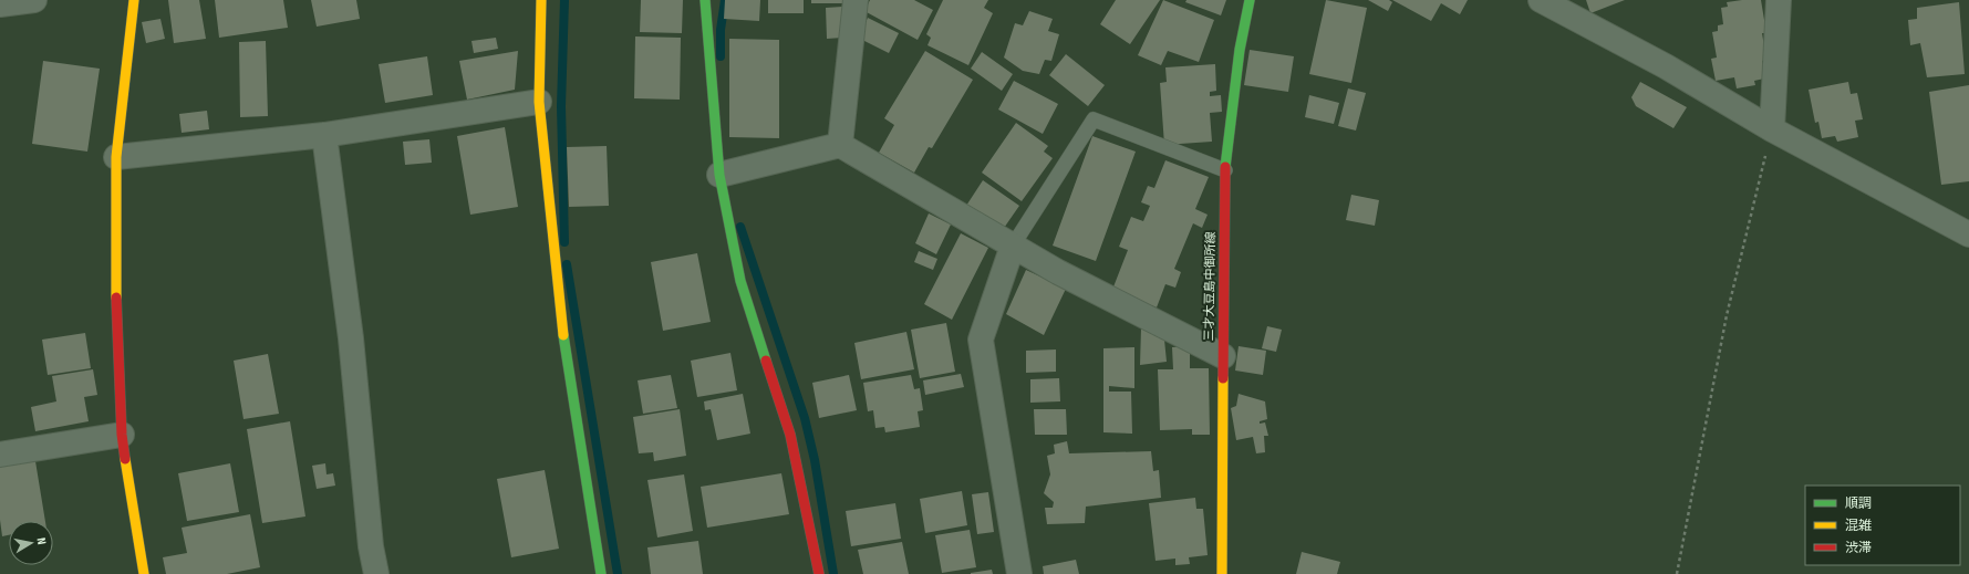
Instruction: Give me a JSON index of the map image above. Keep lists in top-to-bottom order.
{
  "streets": {
    "street": ["三才大豆島中御所線"]
  },
  "legend": ["順調", "混雑", "渋滞"],
  "north": "right"
}
